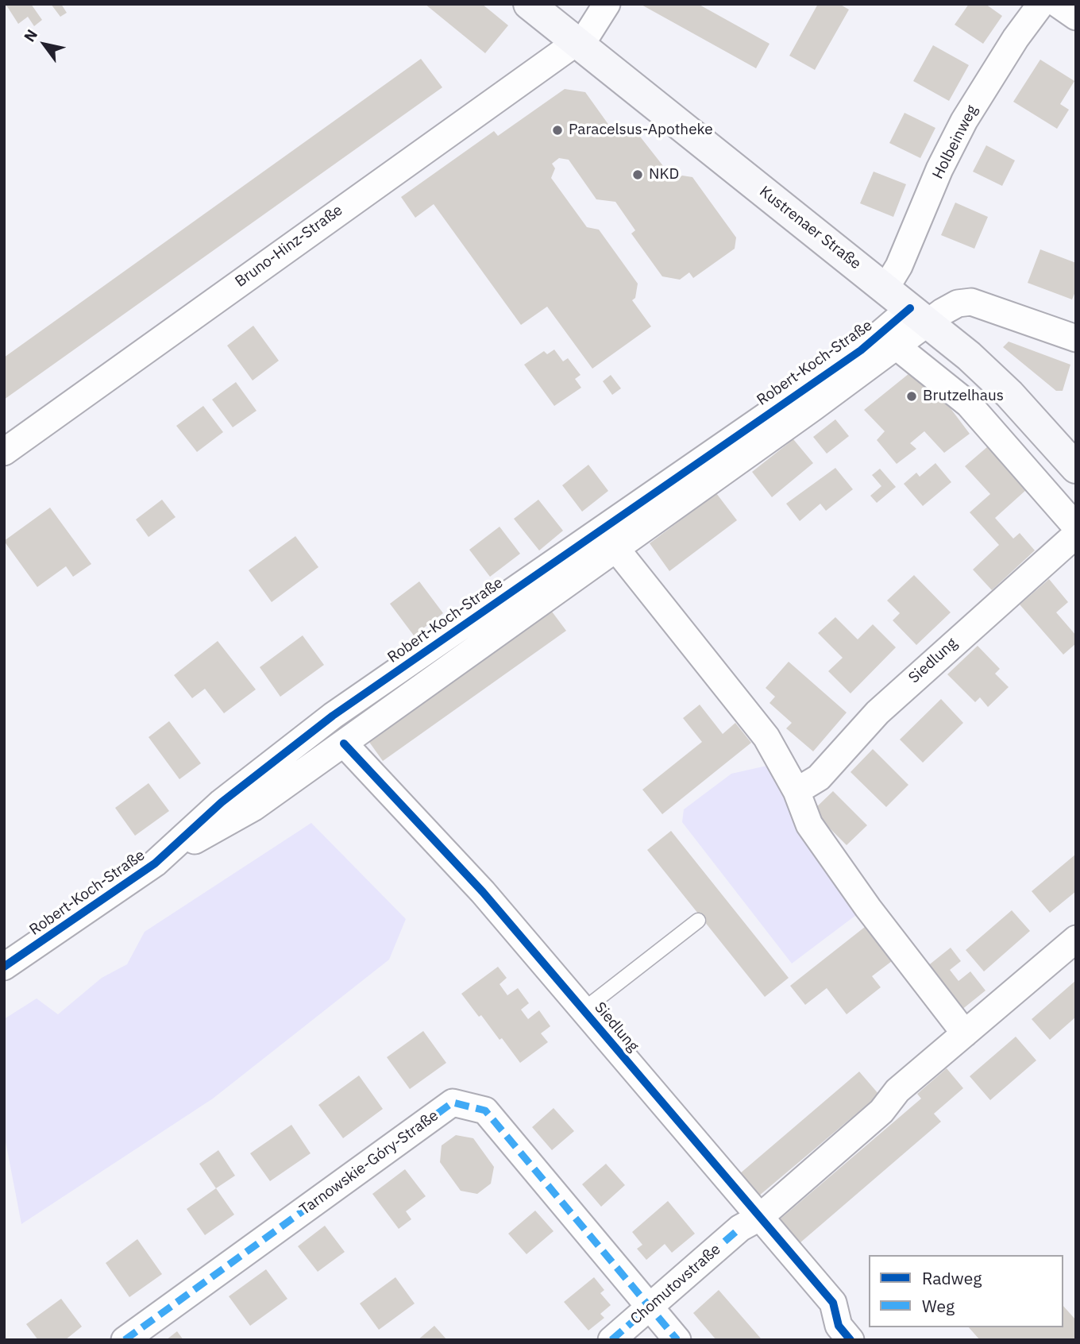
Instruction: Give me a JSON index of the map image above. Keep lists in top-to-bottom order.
{
  "streets": {
    "street": [
      "Holbeinweg",
      "Kustrenaer Straße",
      "Bruno-Hinz-Straße",
      "Robert-Koch-Straße",
      "Siedlung",
      "Tarnowskie-Góry-Straße",
      "Chomutovstraße"
    ]
  },
  "crossings": [
    ["Holbeinweg", "Kustrenaer Straße"],
    ["Kustrenaer Straße", "Bruno-Hinz-Straße"],
    ["Kustrenaer Straße", "Robert-Koch-Straße"],
    ["Siedlung", "Chomutovstraße"],
    ["Tarnowskie-Góry-Straße", "Chomutovstraße"]
  ],
  "places": ["Paracelsus-Apotheke", "NKD", "Brutzelhaus"],
  "legend": ["Radweg", "Weg"],
  "north": "top left"
}
